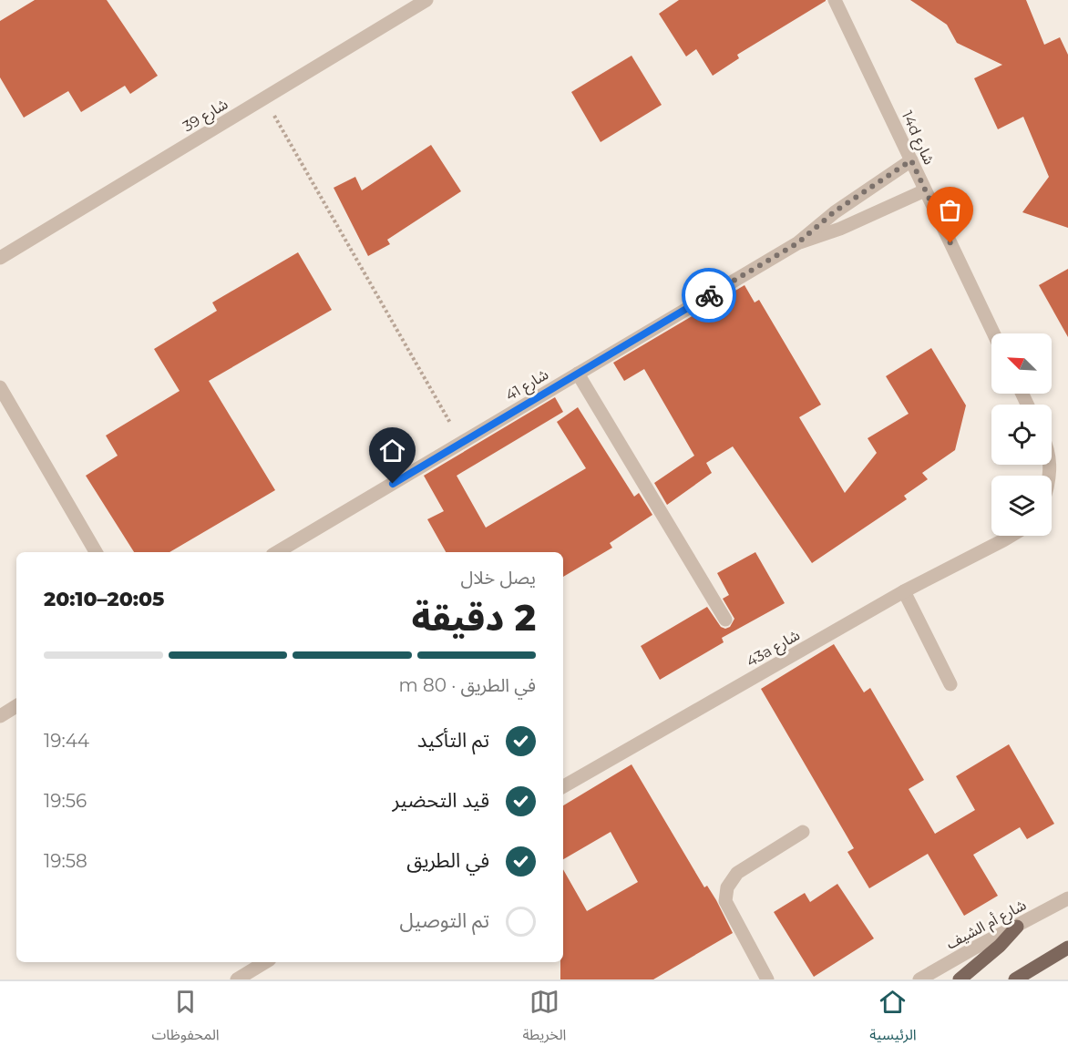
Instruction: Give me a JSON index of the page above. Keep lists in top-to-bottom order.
{
  "streets": {
    "street": [
      "شارع 39",
      "14d شارع",
      "شارع 41",
      "43a شارع",
      "شارع أم الشيف"
    ]
  },
  "crossings": [
    ["14d شارع", "شارع 41"]
  ],
  "north": "top left",
  "page": {
    "heading": ["2 دقيقة", "يصل خلال", "20:05–20:10"],
    "bar": "في الطريق · 80 m",
    "list": [
      ["تم التأكيد", "19:44"],
      ["قيد التحضير", "19:56"],
      ["في الطريق", "19:58"],
      "تم التوصيل"
    ],
    "tabs": ["الرئيسية", "الخريطة", "المحفوظات"]
  }
}
